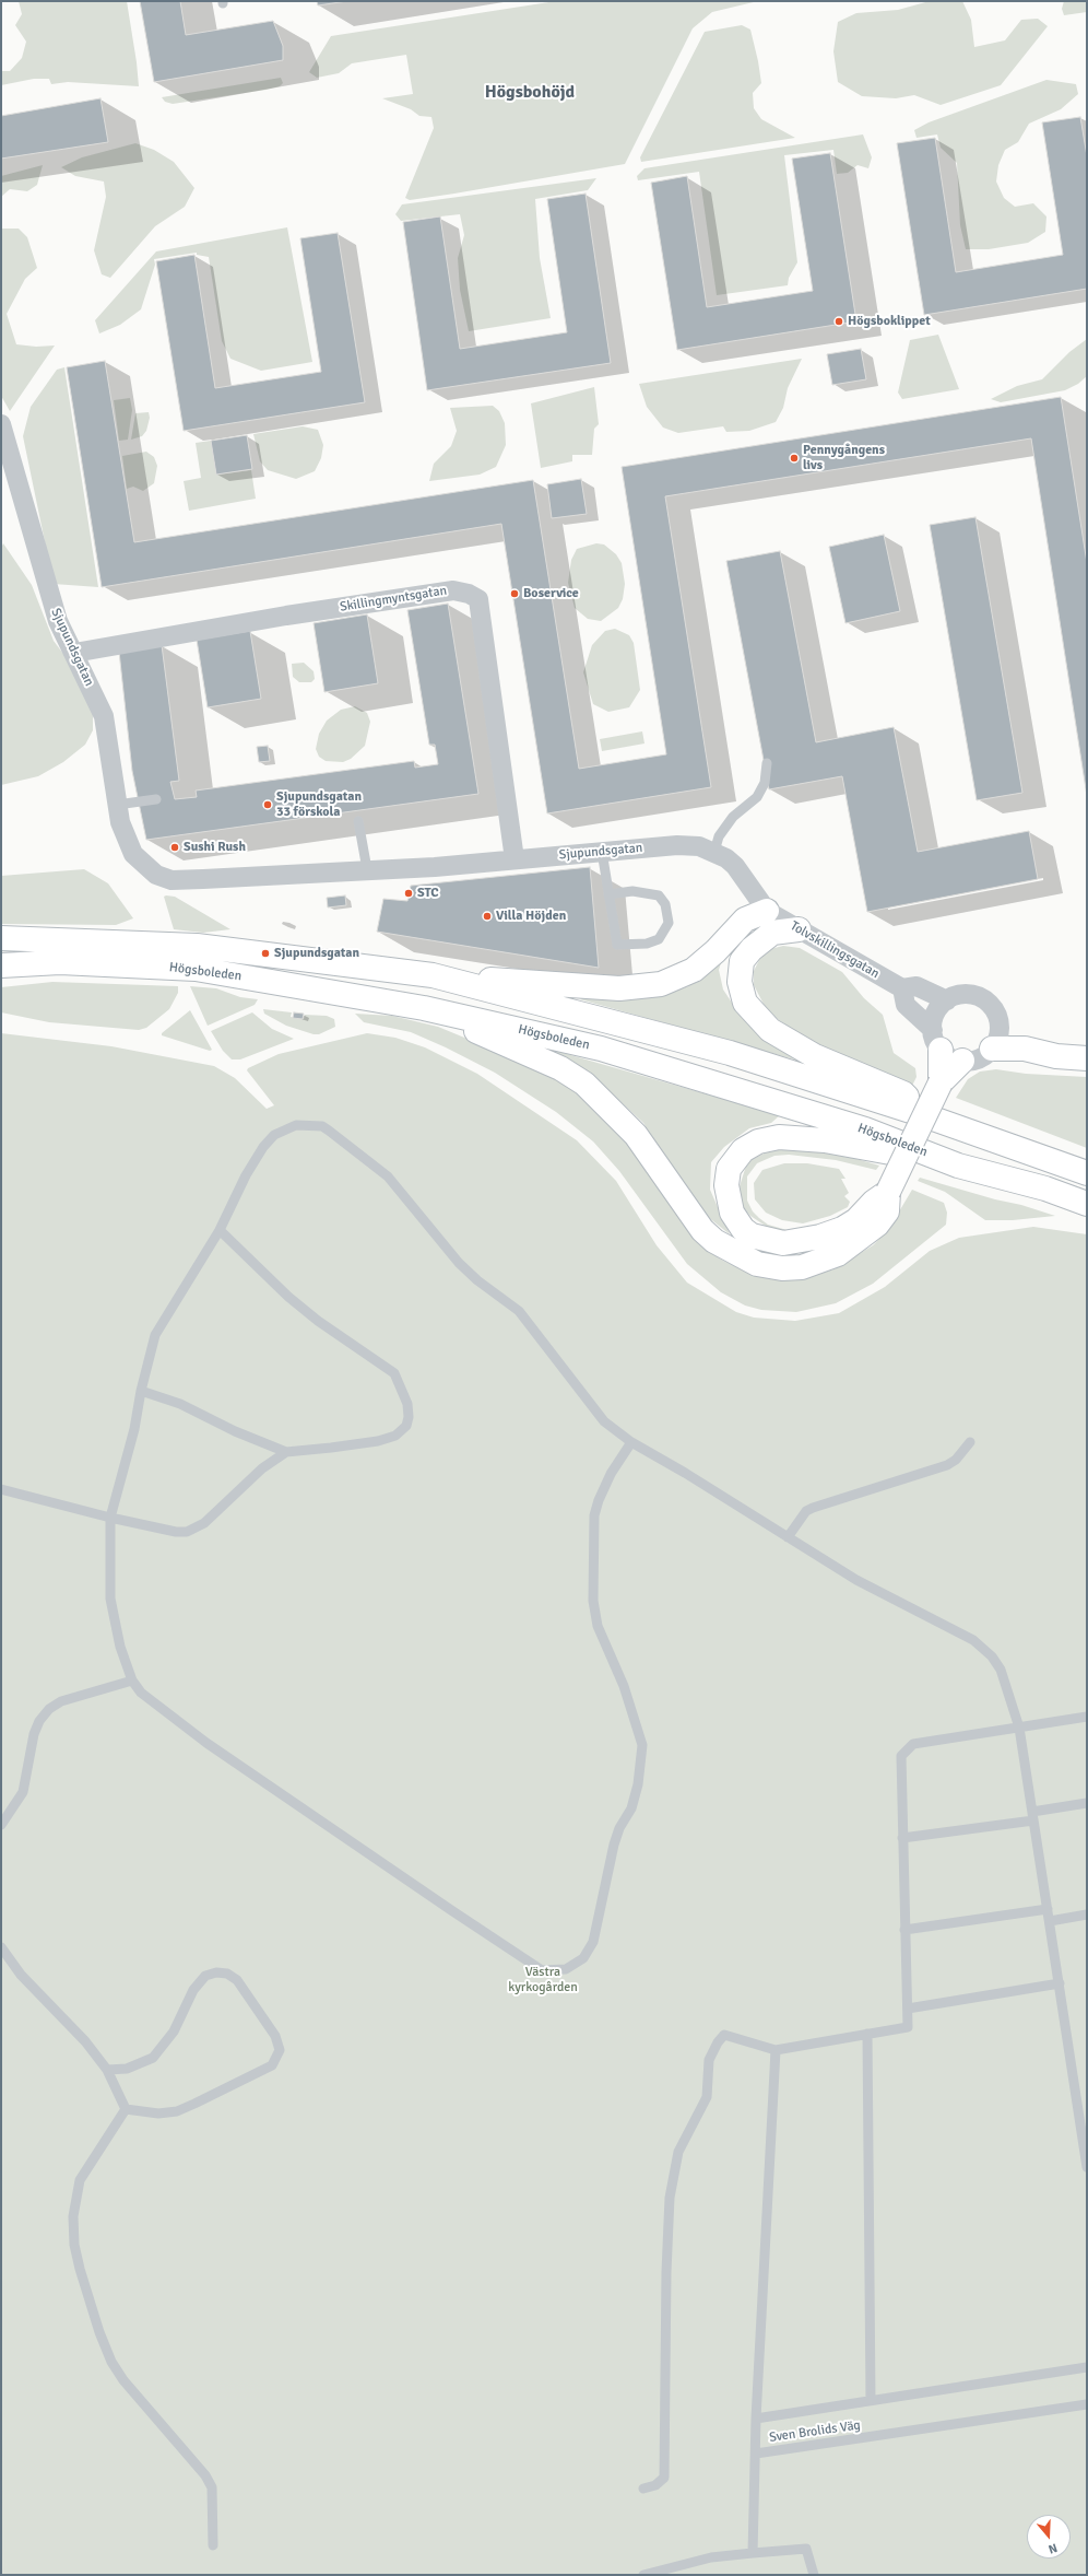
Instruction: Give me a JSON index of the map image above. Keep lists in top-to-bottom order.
{
  "streets": {
    "main road": ["Högsboleden"],
    "street": ["Skillingmyntsgatan", "Sjupundsgatan", "Tolvskillingsgatan"],
    "lane": ["Sven Brolids Väg"]
  },
  "crossings": [
    ["Skillingmyntsgatan", "Sjupundsgatan"],
    ["Sjupundsgatan", "Tolvskillingsgatan"]
  ],
  "districts": ["Högsbohöjd"],
  "parks": ["Västra kyrkogården"],
  "places": [
    "Högsboklippet",
    "Pennygångens livs",
    "Boservice",
    "Sjupundsgatan 33 förskola",
    "Sushi Rush",
    "STC",
    "Villa Höjden",
    "Sjupundsgatan"
  ],
  "north": "bottom"
}
